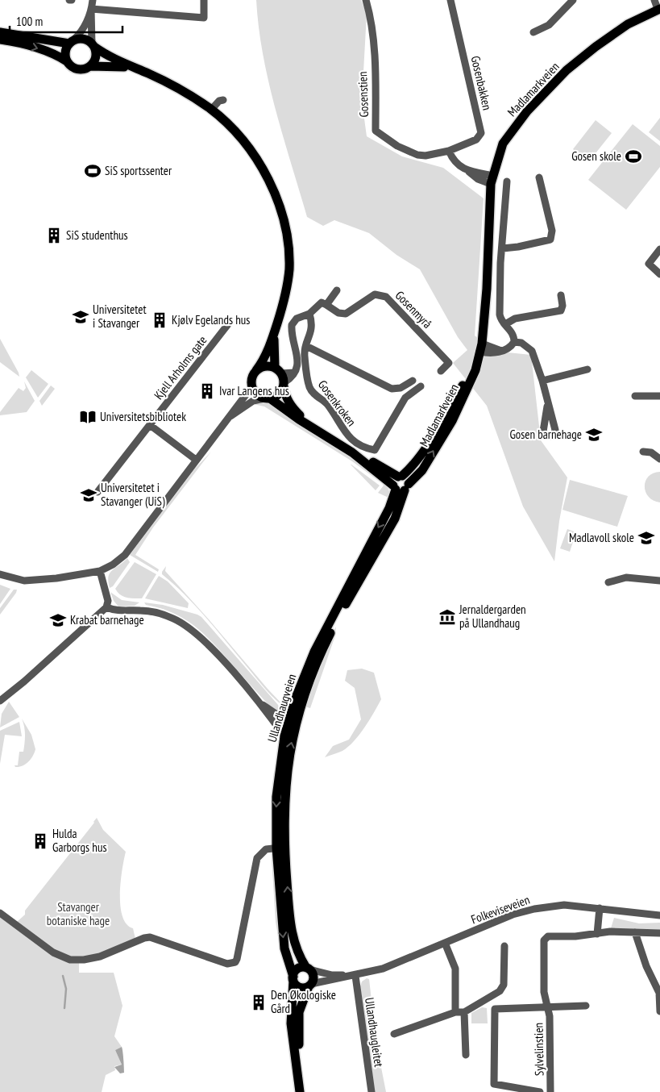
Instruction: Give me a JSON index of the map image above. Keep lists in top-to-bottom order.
{
  "streets": {
    "main road": ["Madlamarkveien", "Ullandhaugveien"],
    "street": [
      "Gosenbakken",
      "Gosenstien",
      "Gosenmyrå",
      "Kjell Arholms gate",
      "Gosenkroken",
      "Folkeviseveien",
      "Ullandhaugleitet",
      "Sylvelinstien"
    ]
  },
  "crossings": [
    ["Gosenbakken", "Gosenstien"],
    ["Madlamarkveien", "Ullandhaugveien"],
    ["Ullandhaugveien", "Folkeviseveien"],
    ["Folkeviseveien", "Ullandhaugleitet"]
  ],
  "parks": ["Stavanger botaniske hage"],
  "places": {
    "sports": ["Gosen skole", "SiS sportssenter"],
    "building": [
      "SiS studenthus",
      "Kjølv Egelands hus",
      "Ivar Langens hus",
      "Hulda Garborgs hus",
      "Den Økologiske Gård"
    ],
    "school or university": [
      "Universitetet i Stavanger",
      "Gosen barnehage",
      "Universitetet i Stavanger (UiS)",
      "Madlavoll skole",
      "Krabat barnehage"
    ],
    "library": ["Universitetsbibliotek"],
    "museum": ["Jernaldergarden på Ullandhaug"]
  },
  "scale_bar": "100 m"
}
